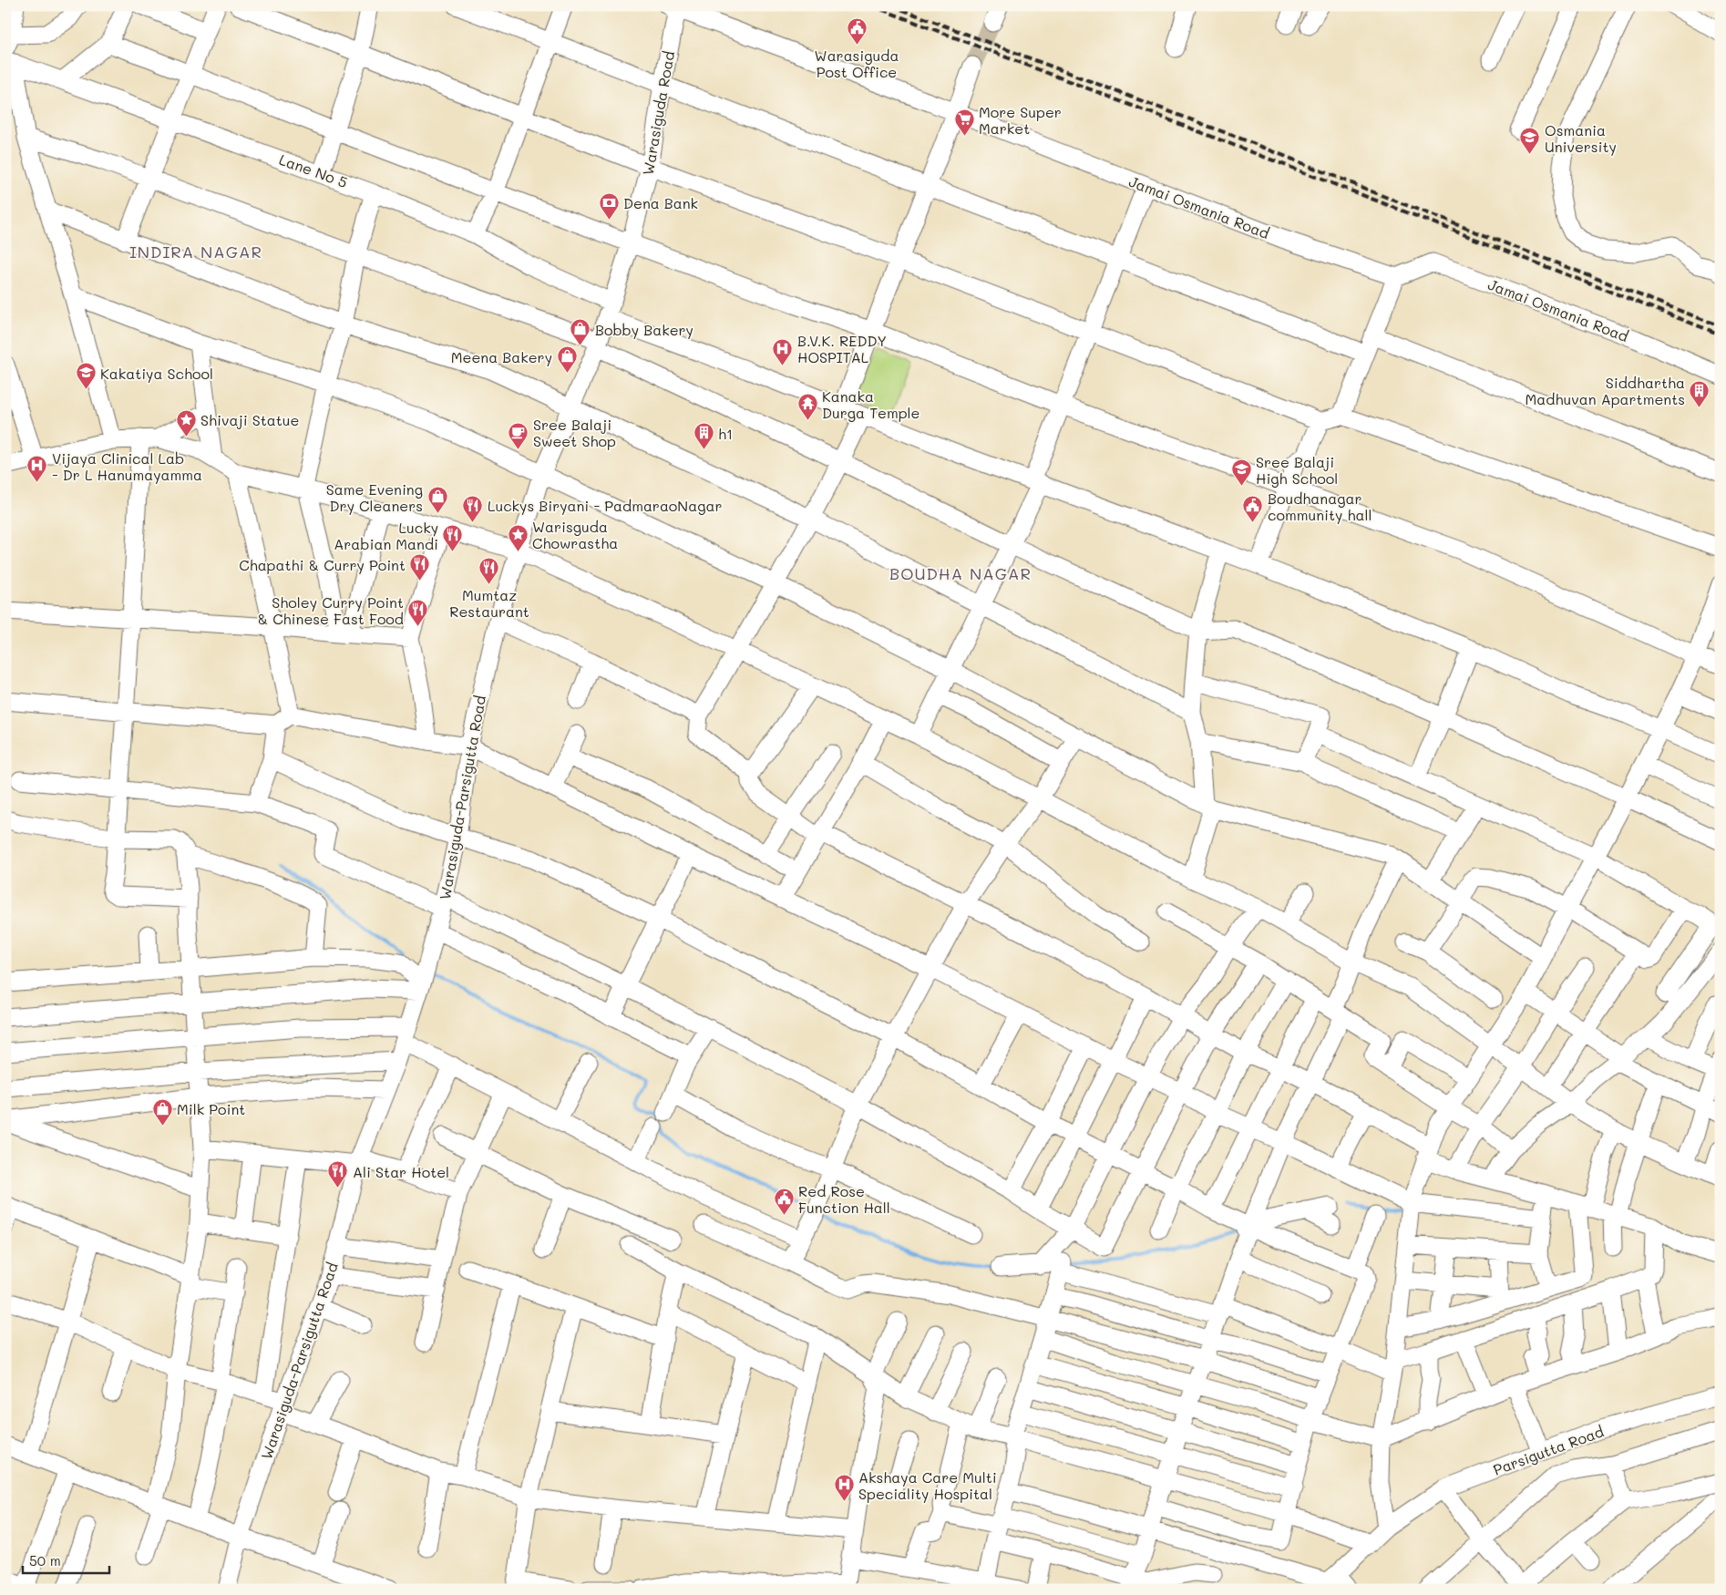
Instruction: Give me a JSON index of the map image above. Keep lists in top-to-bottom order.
{
  "streets": {
    "street": [
      "Warasiguda Road",
      "Lane No 5",
      "Jamai Osmania Road",
      "Warasiguda-Parsigutta Road",
      "Parsigutta Road"
    ]
  },
  "crossings": [
    ["Warasiguda Road", "Lane No 5"],
    ["Warasiguda Road", "Jamai Osmania Road"],
    ["Warasiguda Road", "Warasiguda-Parsigutta Road"]
  ],
  "districts": ["INDIRA NAGAR", "BOUDHA NAGAR"],
  "places": {
    "public building": ["Warasiguda Post Office", "Boudhanagar community hall", "Red Rose Function Hall"],
    "supermarket": ["More Super Market"],
    "school or university": ["Osmania University", "Kakatiya School", "Sree Balaji High School"],
    "bank": ["Dena Bank"],
    "shop": [
      "Bobby Bakery",
      "Meena Bakery",
      "Same Evening Dry Cleaners",
      "Milk Point"
    ],
    "hospital": ["B.V.K. REDDY HOSPITAL", "Vijaya Clinical Lab - Dr L Hanumayamma", "Akshaya Care Multi Speciality Hospital"],
    "building": ["Siddhartha Madhuvan Apartments", "h1"],
    "temple": ["Kanaka Durga Temple"],
    "place": ["Shivaji Statue", "Warisguda Chowrastha"],
    "cafe": ["Sree Balaji Sweet Shop"],
    "restaurant": [
      "Luckys Biryani - PadmaraoNagar",
      "Lucky Arabian Mandi",
      "Chapathi & Curry Point",
      "Mumtaz Restaurant",
      "Sholey Curry Point & Chinese Fast Food",
      "Ali Star Hotel"
    ]
  },
  "scale_bar": "50 m"
}
